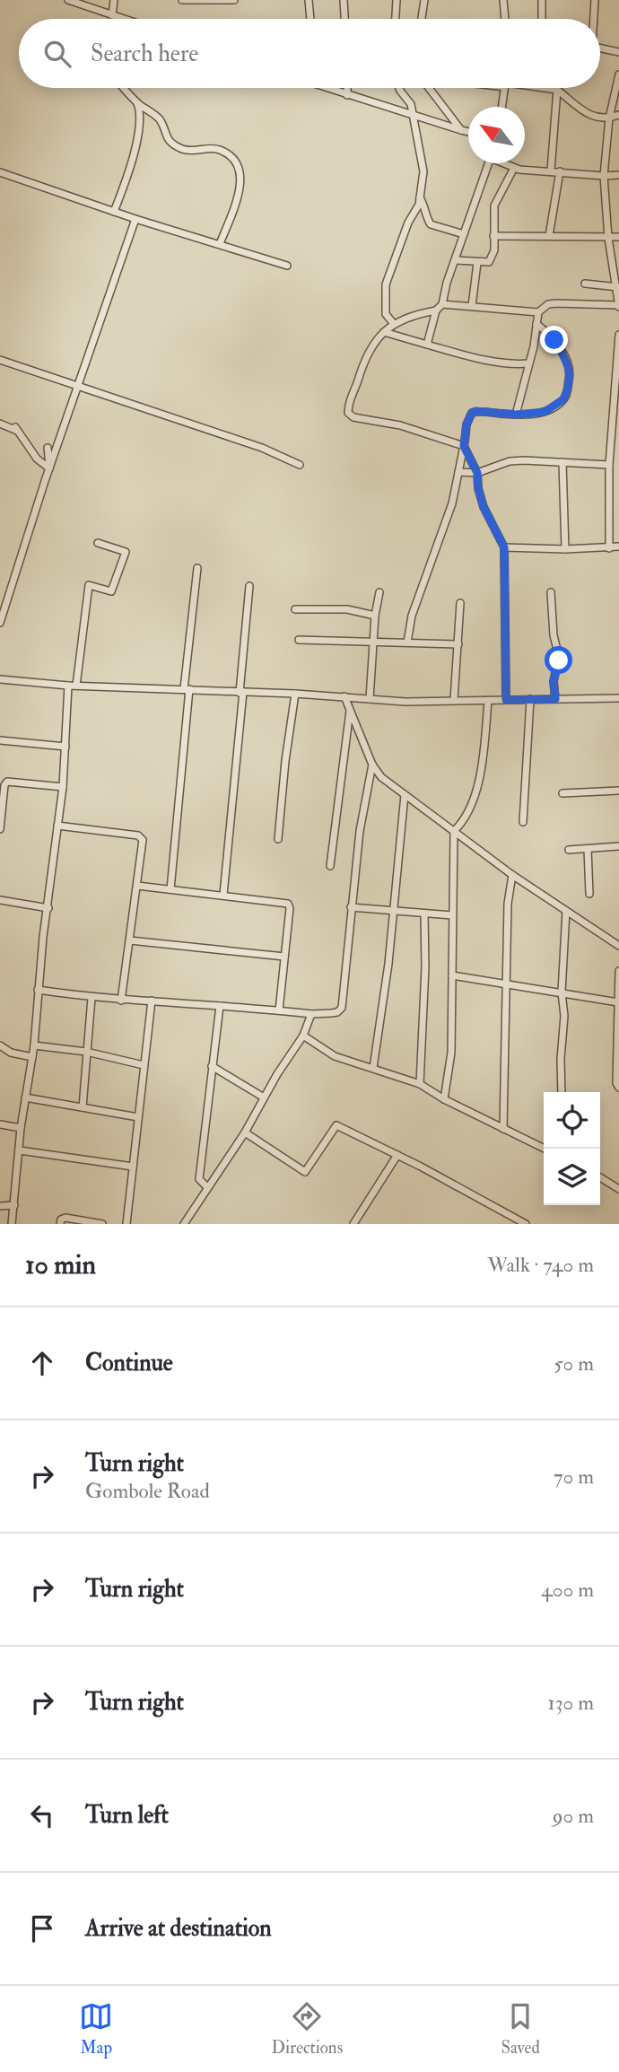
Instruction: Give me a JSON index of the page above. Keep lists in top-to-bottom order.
{
  "north": "top left",
  "page": {
    "search": "Search here",
    "heading": ["10 min", "Walk · 740 m"],
    "list": [
      ["Continue", "50 m"],
      ["Turn right", "Gombole Road", "70 m"],
      ["Turn right", "400 m"],
      ["Turn right", "130 m"],
      ["Turn left", "90 m"],
      "Arrive at destination"
    ],
    "nav": ["Map", "Directions", "Saved"]
  }
}
